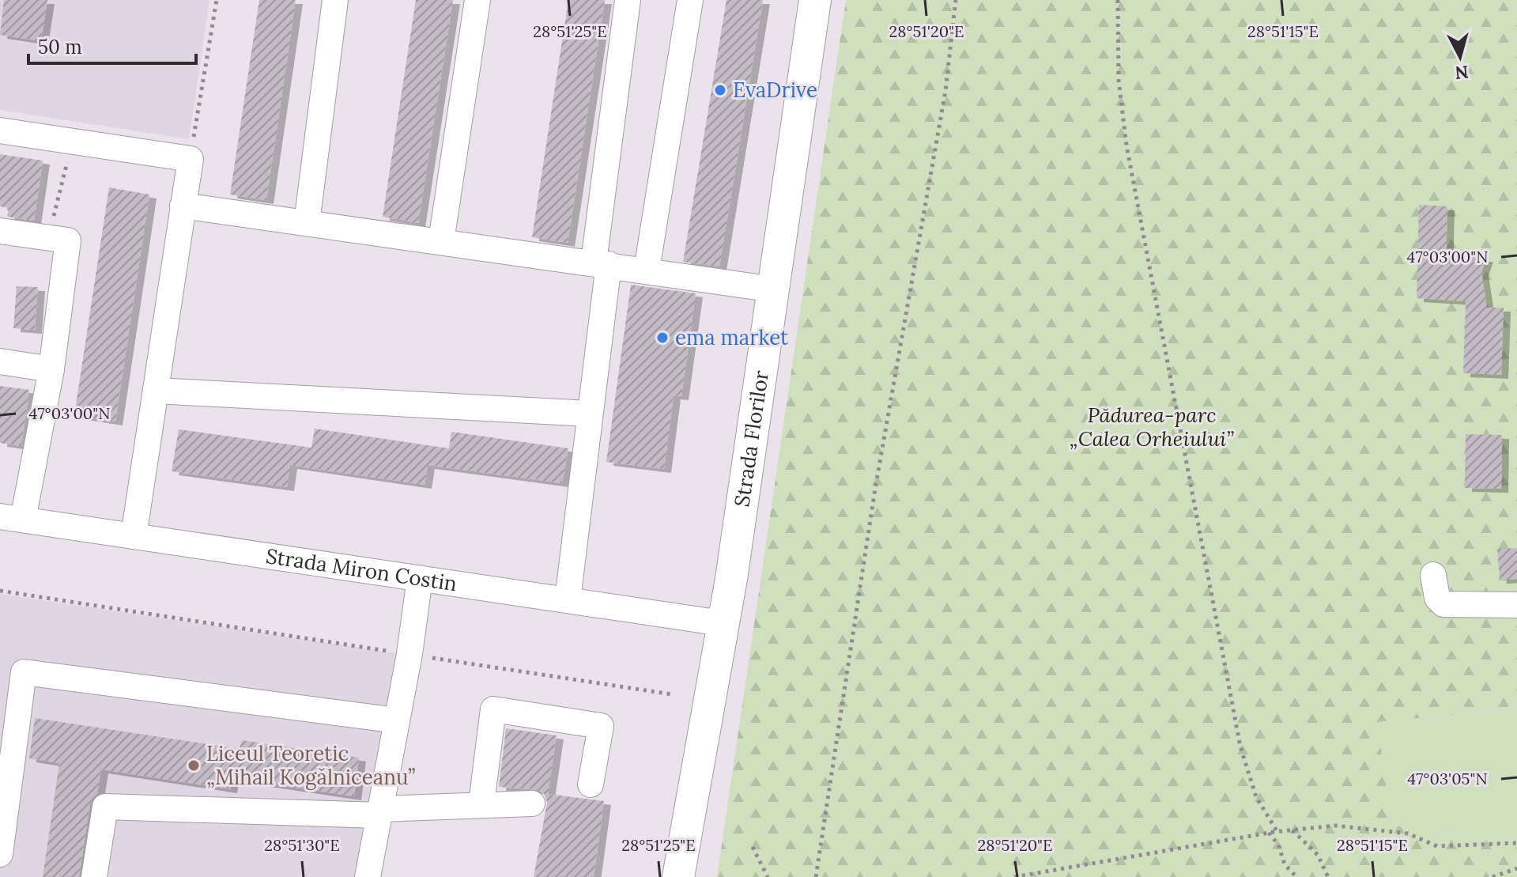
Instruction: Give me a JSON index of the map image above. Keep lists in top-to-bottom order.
{
  "streets": {
    "main road": ["Strada Florilor"],
    "street": ["Strada Miron Costin"]
  },
  "crossings": [
    ["Strada Florilor", "Strada Miron Costin"]
  ],
  "parks": ["Pădurea-parc „Calea Orheiului”"],
  "places": ["EvaDrive", "ema market", "Liceul Teoretic „Mihail Kogălniceanu”"],
  "scale_bar": "50 m",
  "north": "bottom",
  "coordinates": [
    "28°51'25\"E",
    "28°51'20\"E",
    "28°51'15\"E",
    "47°03'00\"N",
    "47°03'05\"N",
    "28°51'30\"E"
  ]
}
